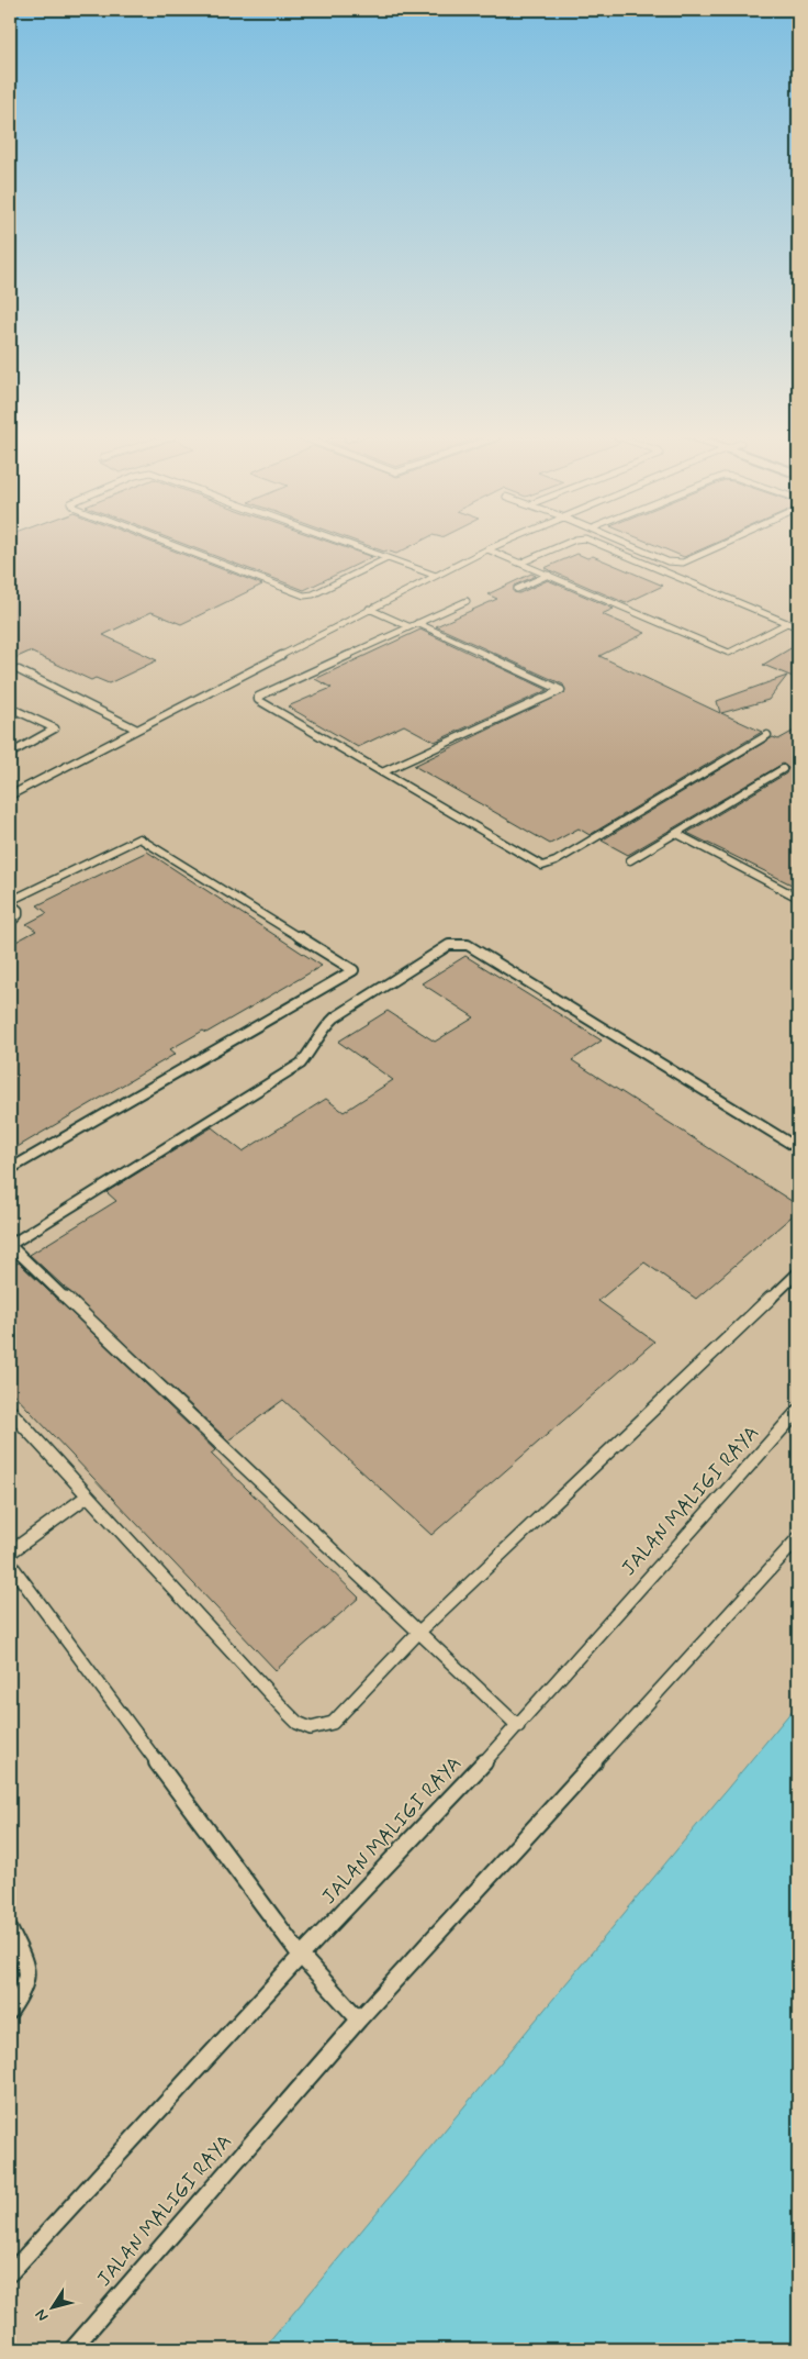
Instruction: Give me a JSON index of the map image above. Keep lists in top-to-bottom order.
{
  "streets": {
    "lane": ["JALAN MALIGI RAYA"]
  },
  "north": "bottom left"
}
